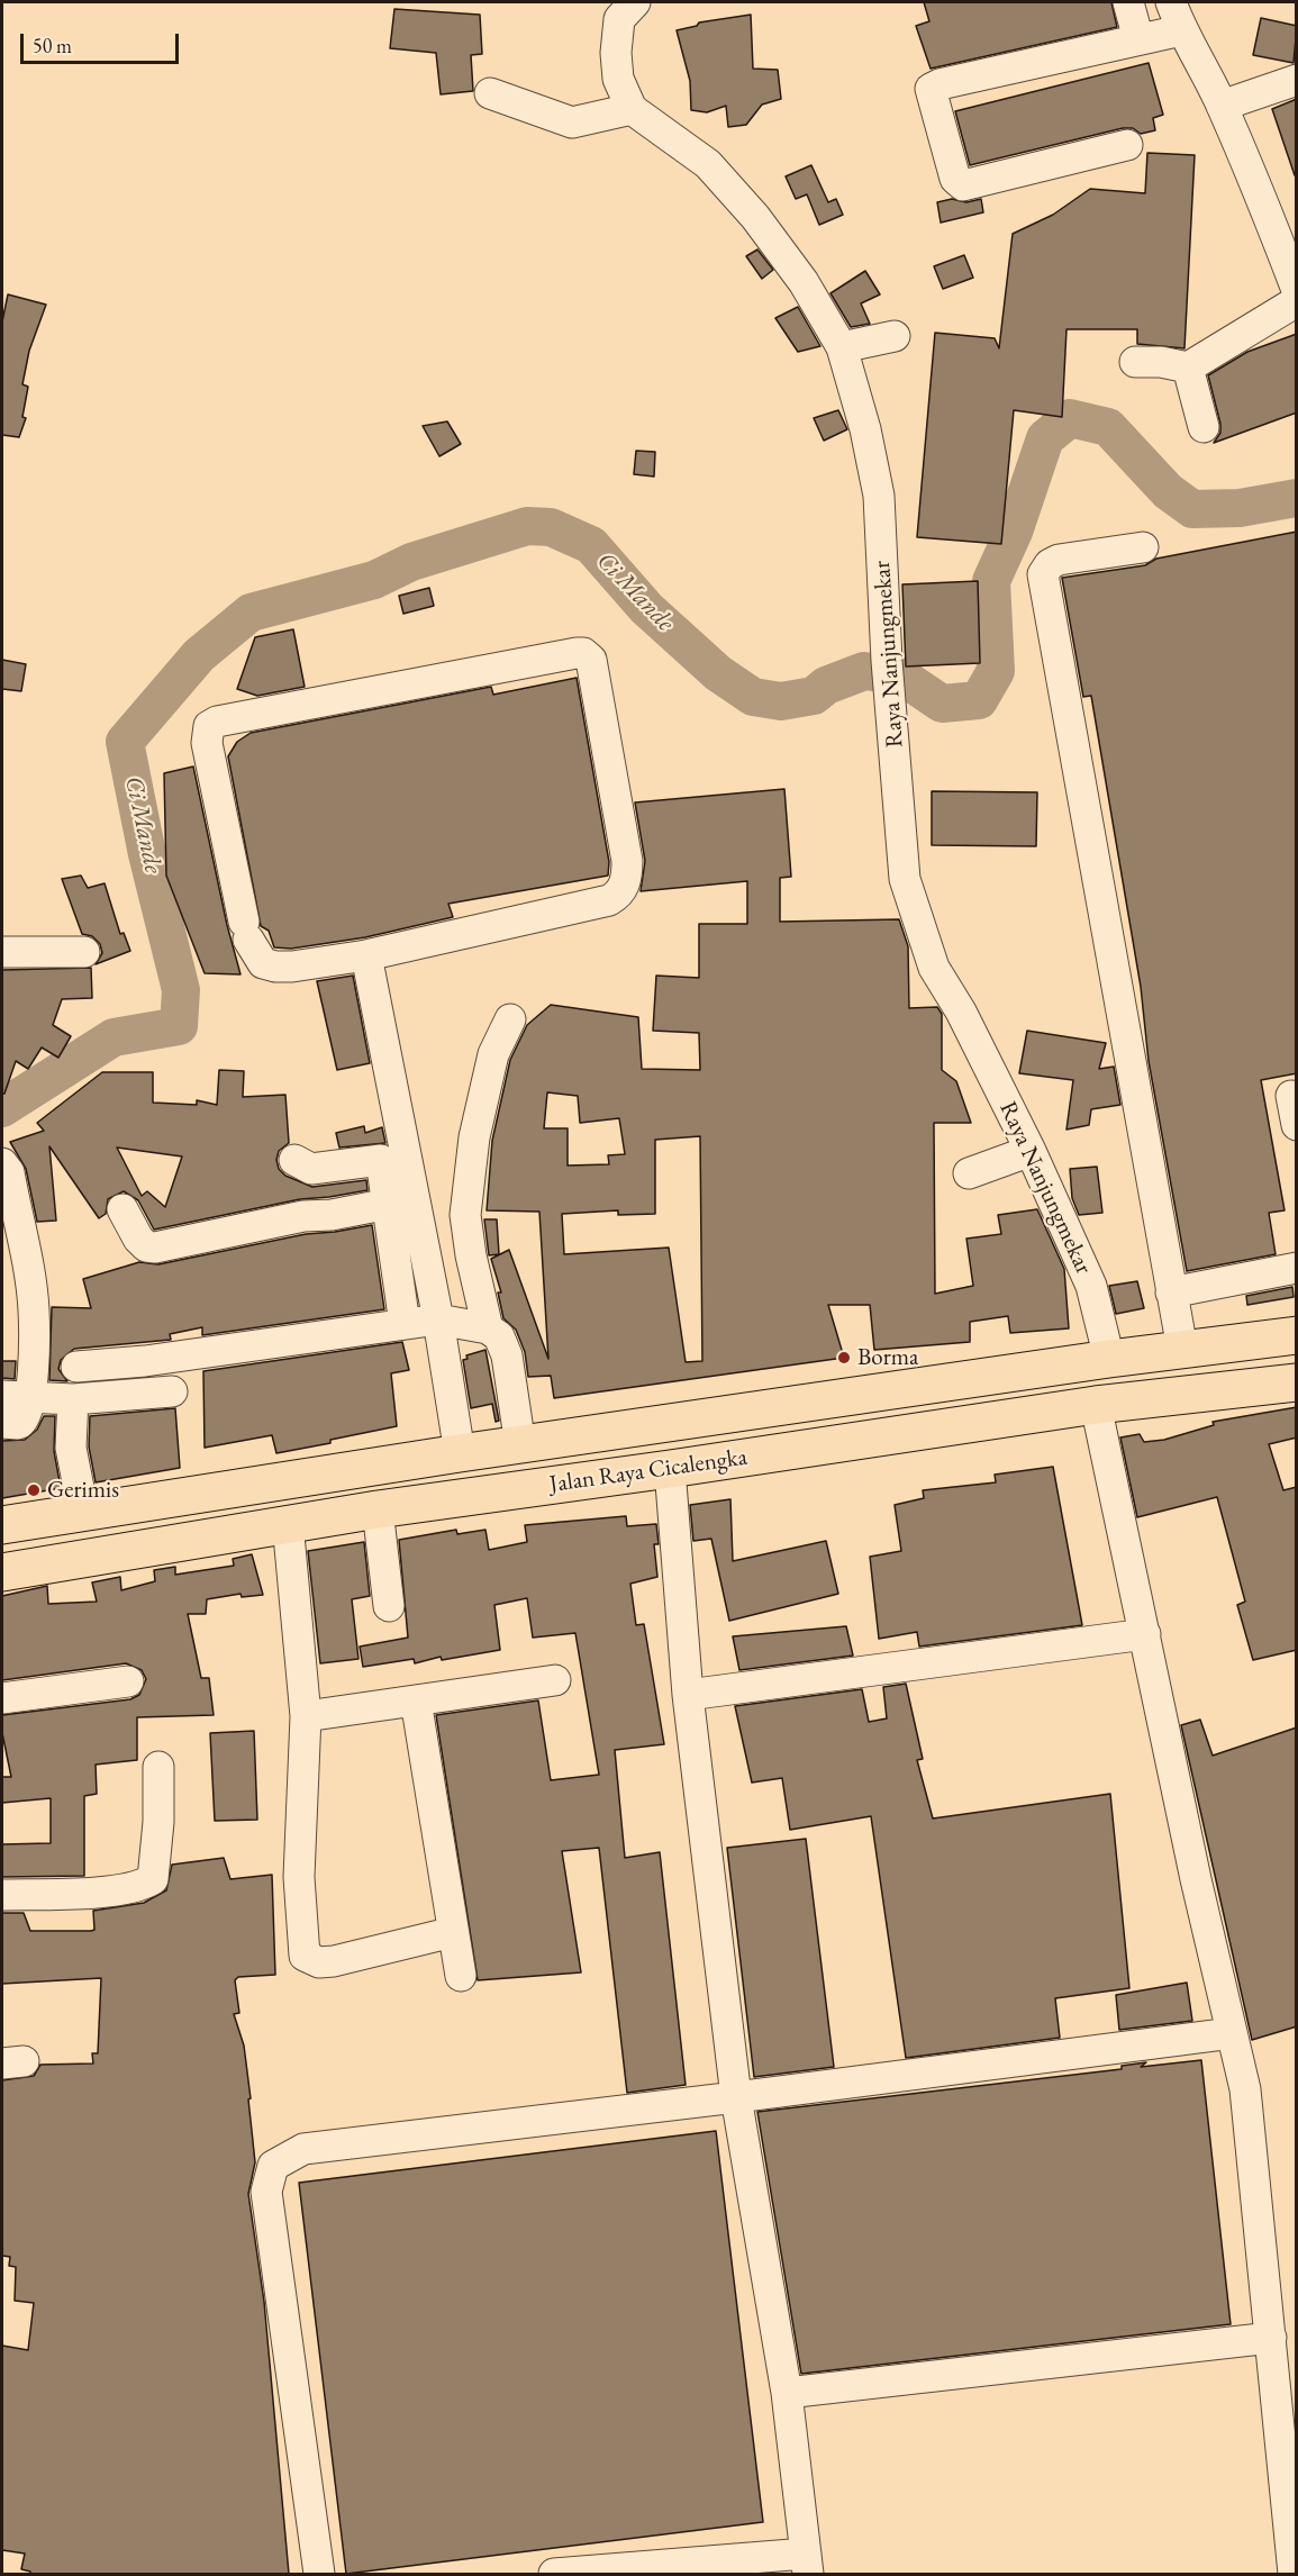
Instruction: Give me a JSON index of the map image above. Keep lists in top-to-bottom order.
{
  "streets": {
    "highway": ["Jalan Raya Cicalengka"],
    "street": ["Raya Nanjungmekar"]
  },
  "crossings": [
    ["Raya Nanjungmekar", "Jalan Raya Cicalengka"]
  ],
  "water": ["Ci Mande"],
  "places": ["Borma", "Gerimis"],
  "scale_bar": "50 m"
}
